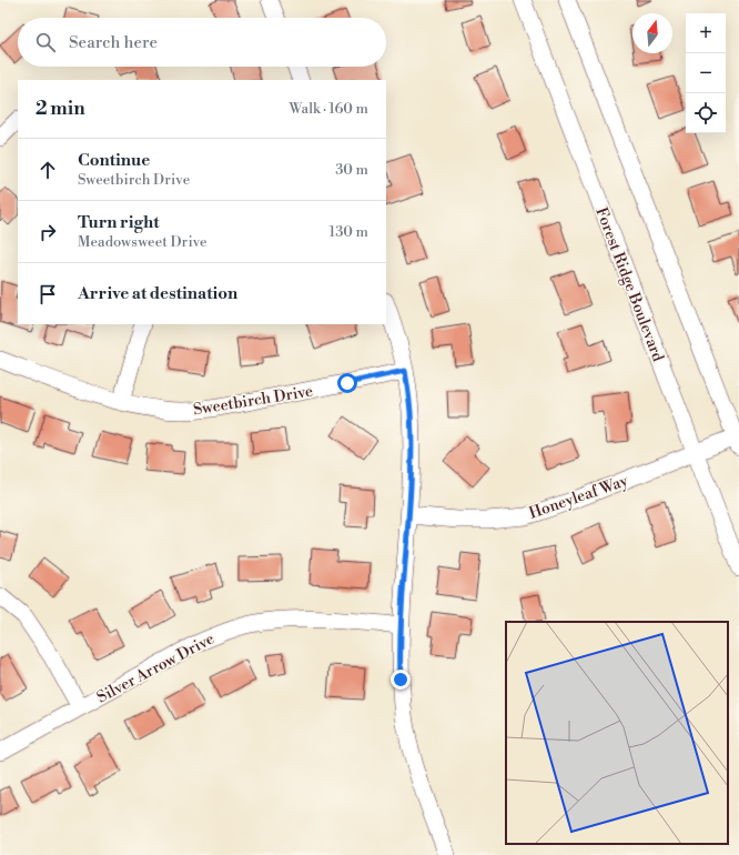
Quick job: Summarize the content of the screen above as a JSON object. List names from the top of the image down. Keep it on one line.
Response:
{"streets":{"street":["Forest Ridge Boulevard","Sweetbirch Drive","Honeyleaf Way","Silver Arrow Drive"]},"crossings":[["Forest Ridge Boulevard","Honeyleaf Way"]],"north":"top","page":{"map_buttons":["+","−"],"search":"Search here","heading":["2 min","Walk · 160 m"],"list":[["Continue","Sweetbirch Drive","30 m"],["Turn right","Meadowsweet Drive","130 m"],"Arrive at destination"]}}
